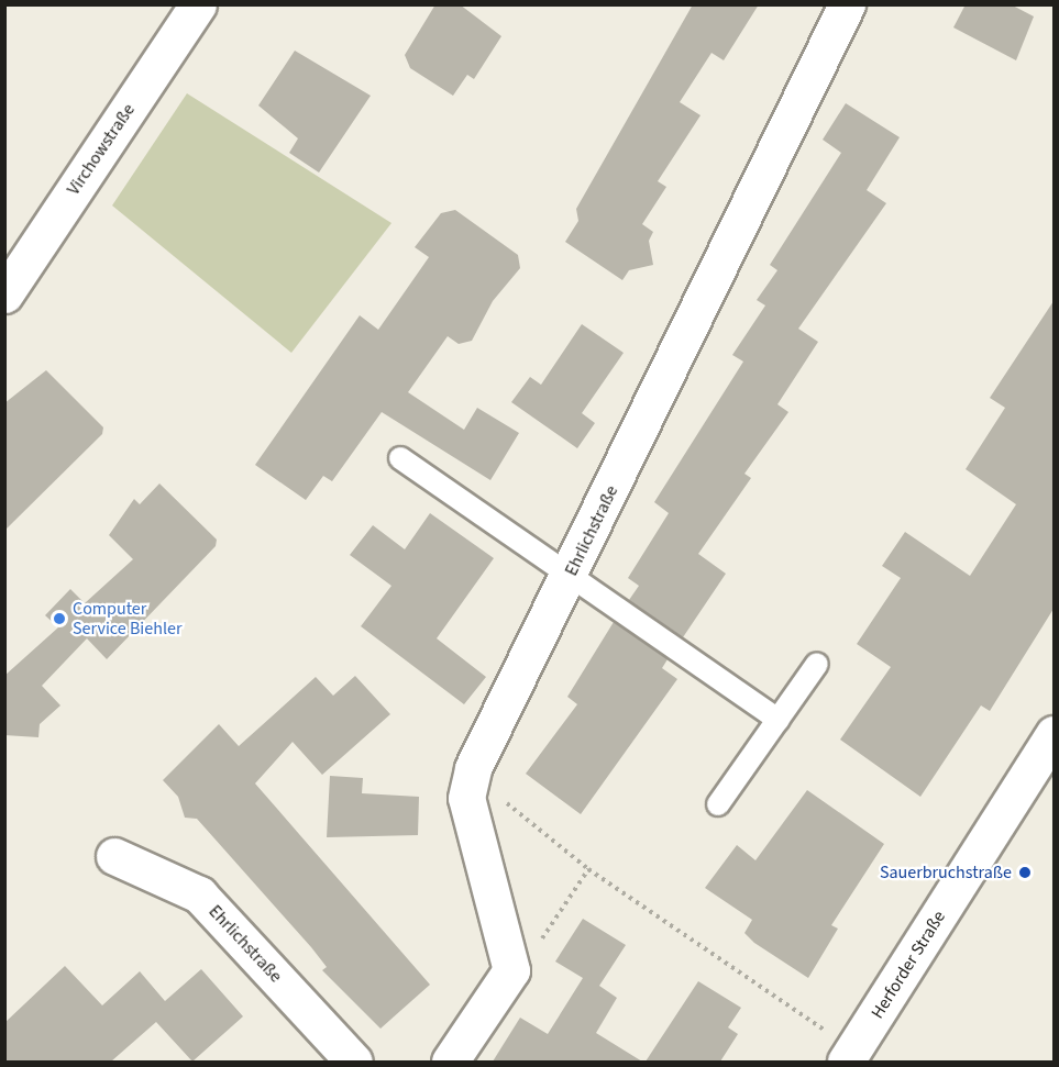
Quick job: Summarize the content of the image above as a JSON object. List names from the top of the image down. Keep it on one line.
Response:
{"streets":{"street":["Virchowstraße","Ehrlichstraße","Herforder Straße"]},"places":["Computer Service Biehler","Sauerbruchstraße"]}
